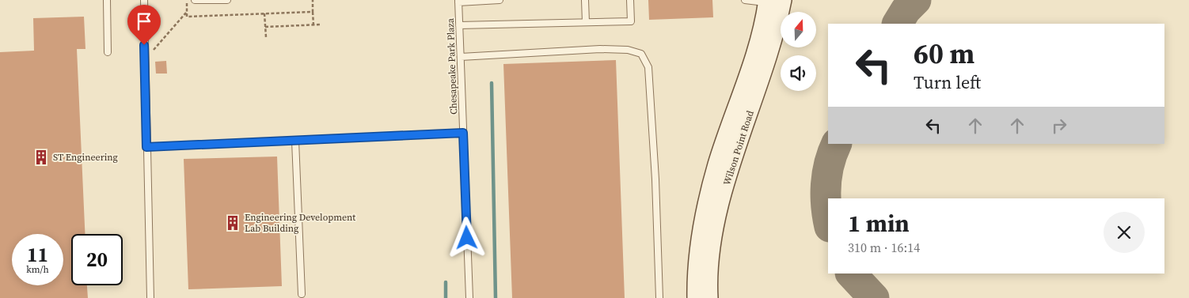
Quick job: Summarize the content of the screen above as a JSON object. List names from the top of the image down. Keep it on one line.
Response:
{"streets":{"street":["Wilson Point Road"],"lane":["Chesapeake Park Plaza"]},"places":{"building":["ST Engineering","Engineering Development Lab Building"]},"north":"top","page":{"turn":["60 m","Turn left"],"heading":["1 min","310 m · 16:14"],"speed":"11 km/h","limit":"20"}}
